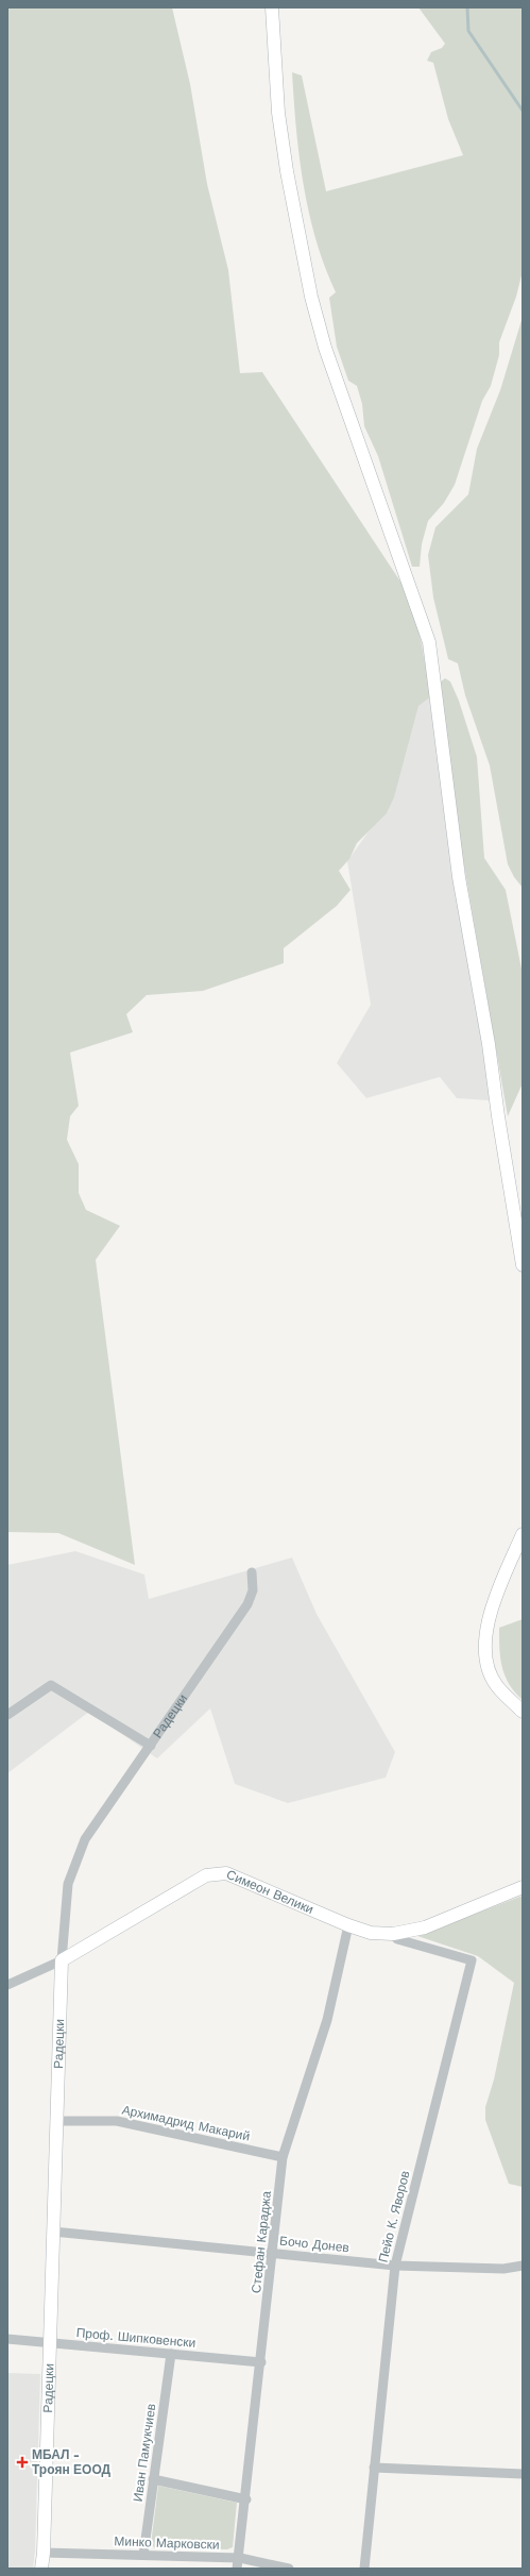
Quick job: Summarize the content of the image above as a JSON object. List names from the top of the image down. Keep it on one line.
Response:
{"streets":{"street":["Радецки","Симеон Велики","Архимадрид Макарий","Пейо К. Яворов","Стефан Караджа","Бочо Донев","Проф. Шипковенски","Иван Памукчиев","Минко Марковски"]},"crossings":[["Радецки","Симеон Велики"],["Радецки","Архимадрид Макарий"],["Радецки","Бочо Донев"],["Радецки","Проф. Шипковенски"],["Радецки","Минко Марковски"],["Симеон Велики","Пейо К. Яворов"],["Симеон Велики","Стефан Караджа"],["Архимадрид Макарий","Стефан Караджа"],["Пейо К. Яворов","Бочо Донев"],["Стефан Караджа","Бочо Донев"],["Стефан Караджа","Проф. Шипковенски"],["Стефан Караджа","Минко Марковски"],["Проф. Шипковенски","Иван Памукчиев"],["Иван Памукчиев","Минко Марковски"]],"places":{"health":["МБАЛ - Троян ЕООД"]}}
